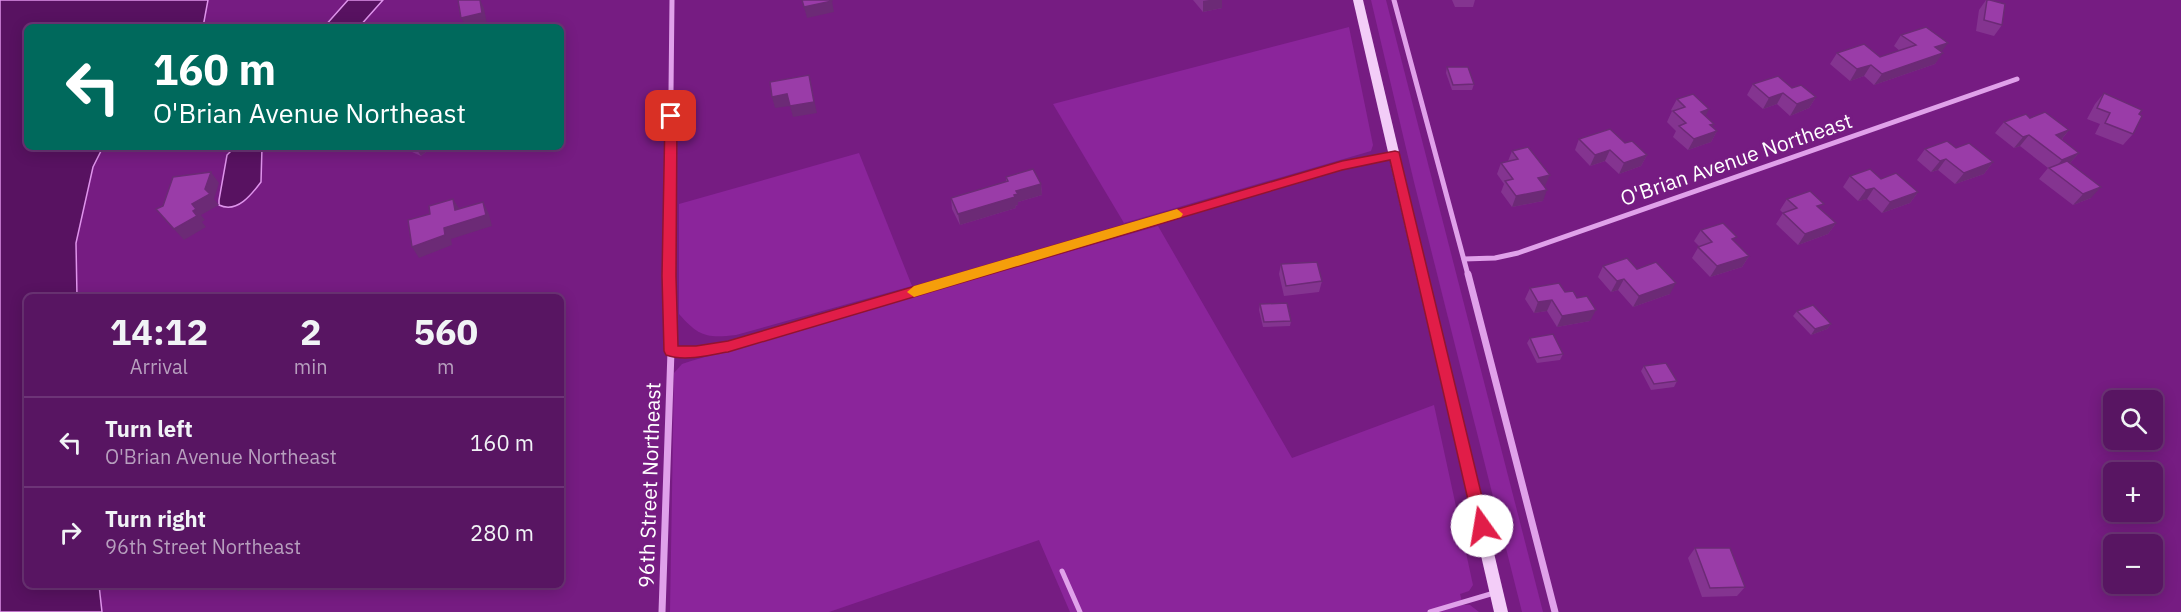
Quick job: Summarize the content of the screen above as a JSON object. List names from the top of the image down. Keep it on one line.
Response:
{"streets":{"street":["O'Brian Avenue Northeast","96th Street Northeast"]},"page":{"turn":["160 m","O'Brian Avenue Northeast"],"eta":["14:12","Arrival","2","min","560","m"],"map_buttons":["+","−"],"list":[{"name":"Turn left","note":"O'Brian Avenue Northeast","value":"160 m"},{"name":"Turn right","note":"96th Street Northeast","value":"280 m"}]}}
